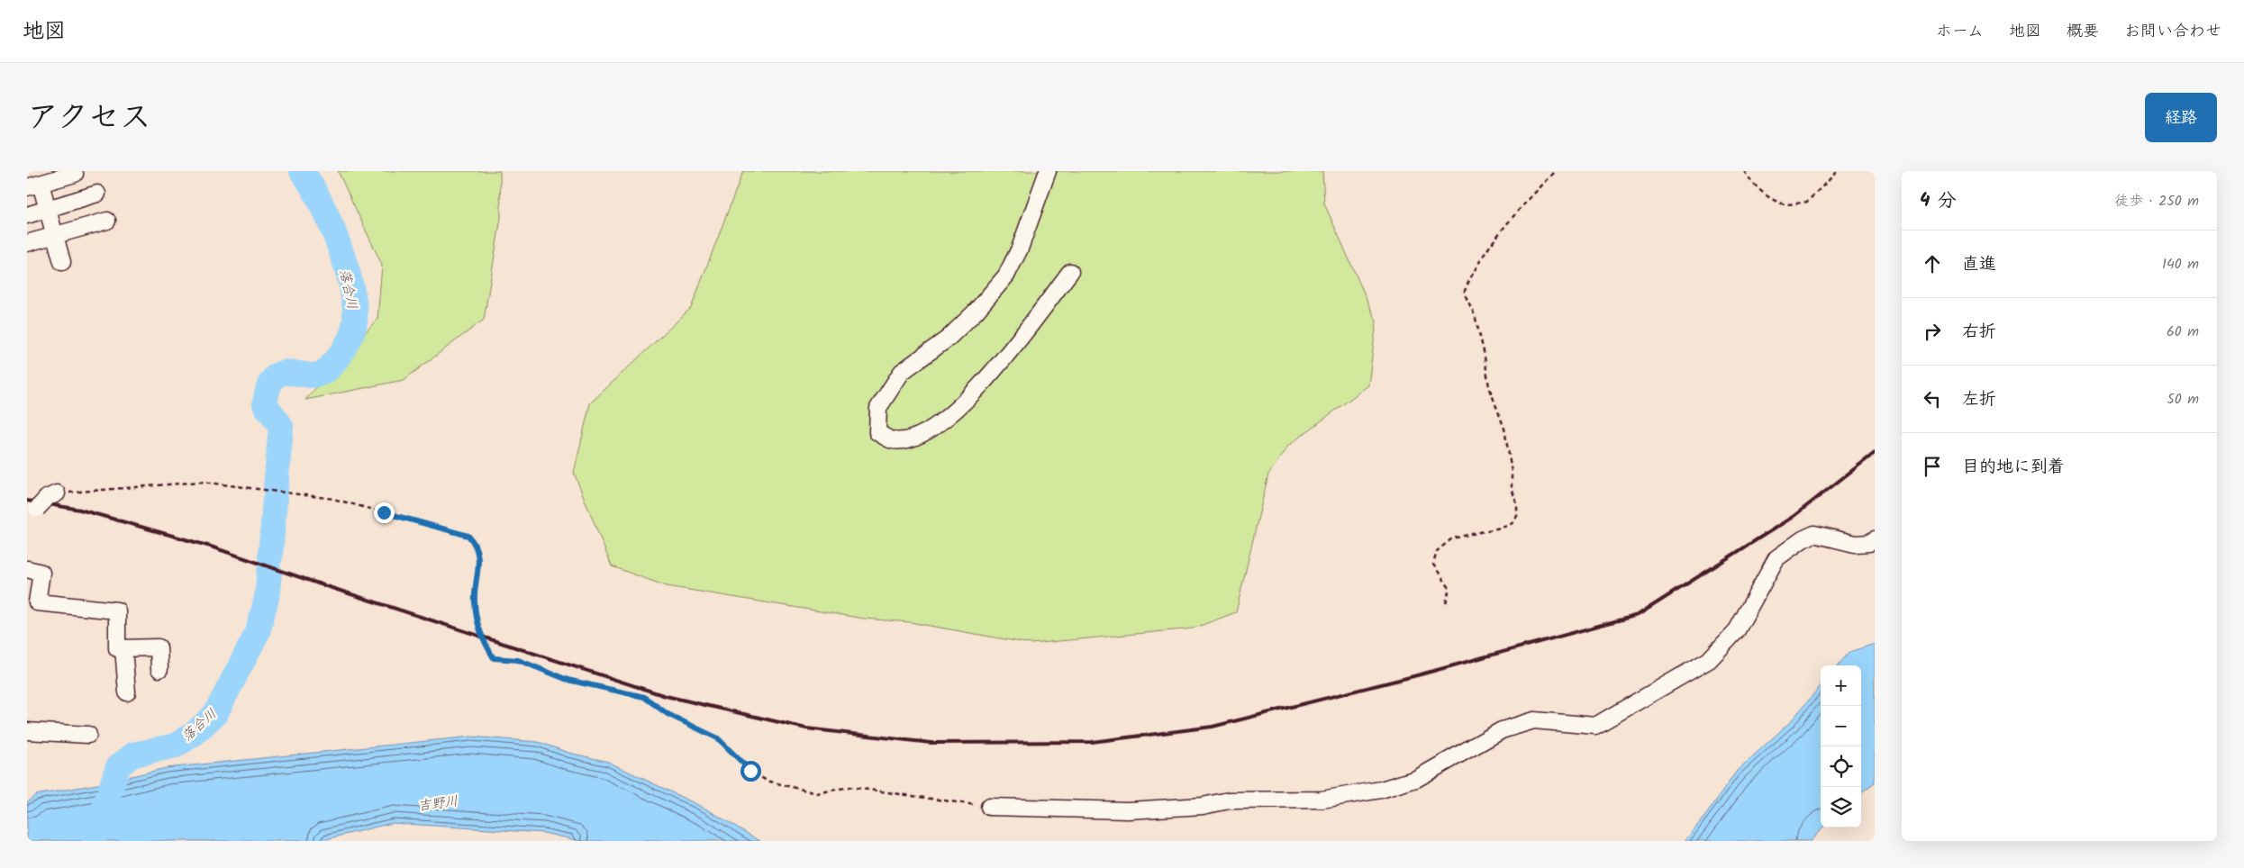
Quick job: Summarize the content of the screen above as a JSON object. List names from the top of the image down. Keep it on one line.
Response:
{"water":["落合川","吉野川"],"page":{"header":"地図","nav":["ホーム","地図","概要","お問い合わせ"],"title":"アクセス","buttons":"経路","heading":["4 分","徒歩 · 250 m"],"list":[["直進","140 m"],["右折","60 m"],["左折","50 m"],"目的地に到着"],"map_buttons":["+","−"]}}
